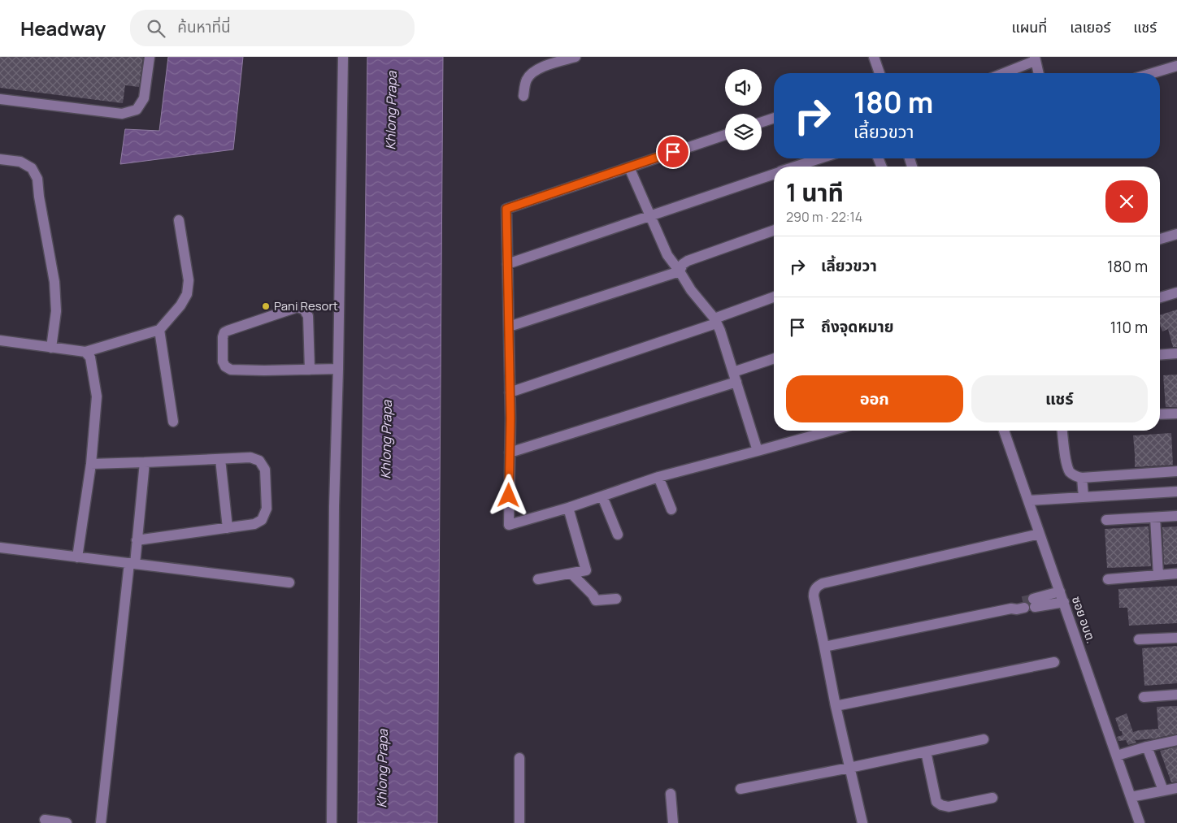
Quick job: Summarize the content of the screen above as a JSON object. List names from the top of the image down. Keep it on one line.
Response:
{"streets":{"street":["ซอย อบต."]},"water":["Khlong Prapa"],"places":["Pani Resort"],"page":{"header":"Headway","search":"ค้นหาที่นี่","nav":["แผนที่","เลเยอร์","แชร์"],"turn":["180 m","เลี้ยวขวา"],"heading":["1 นาที","290 m · 22:14"],"list":[{"name":"เลี้ยวขวา","value":"180 m"},{"name":"ถึงจุดหมาย","value":"110 m"}],"buttons":["ออก","แชร์"]}}
